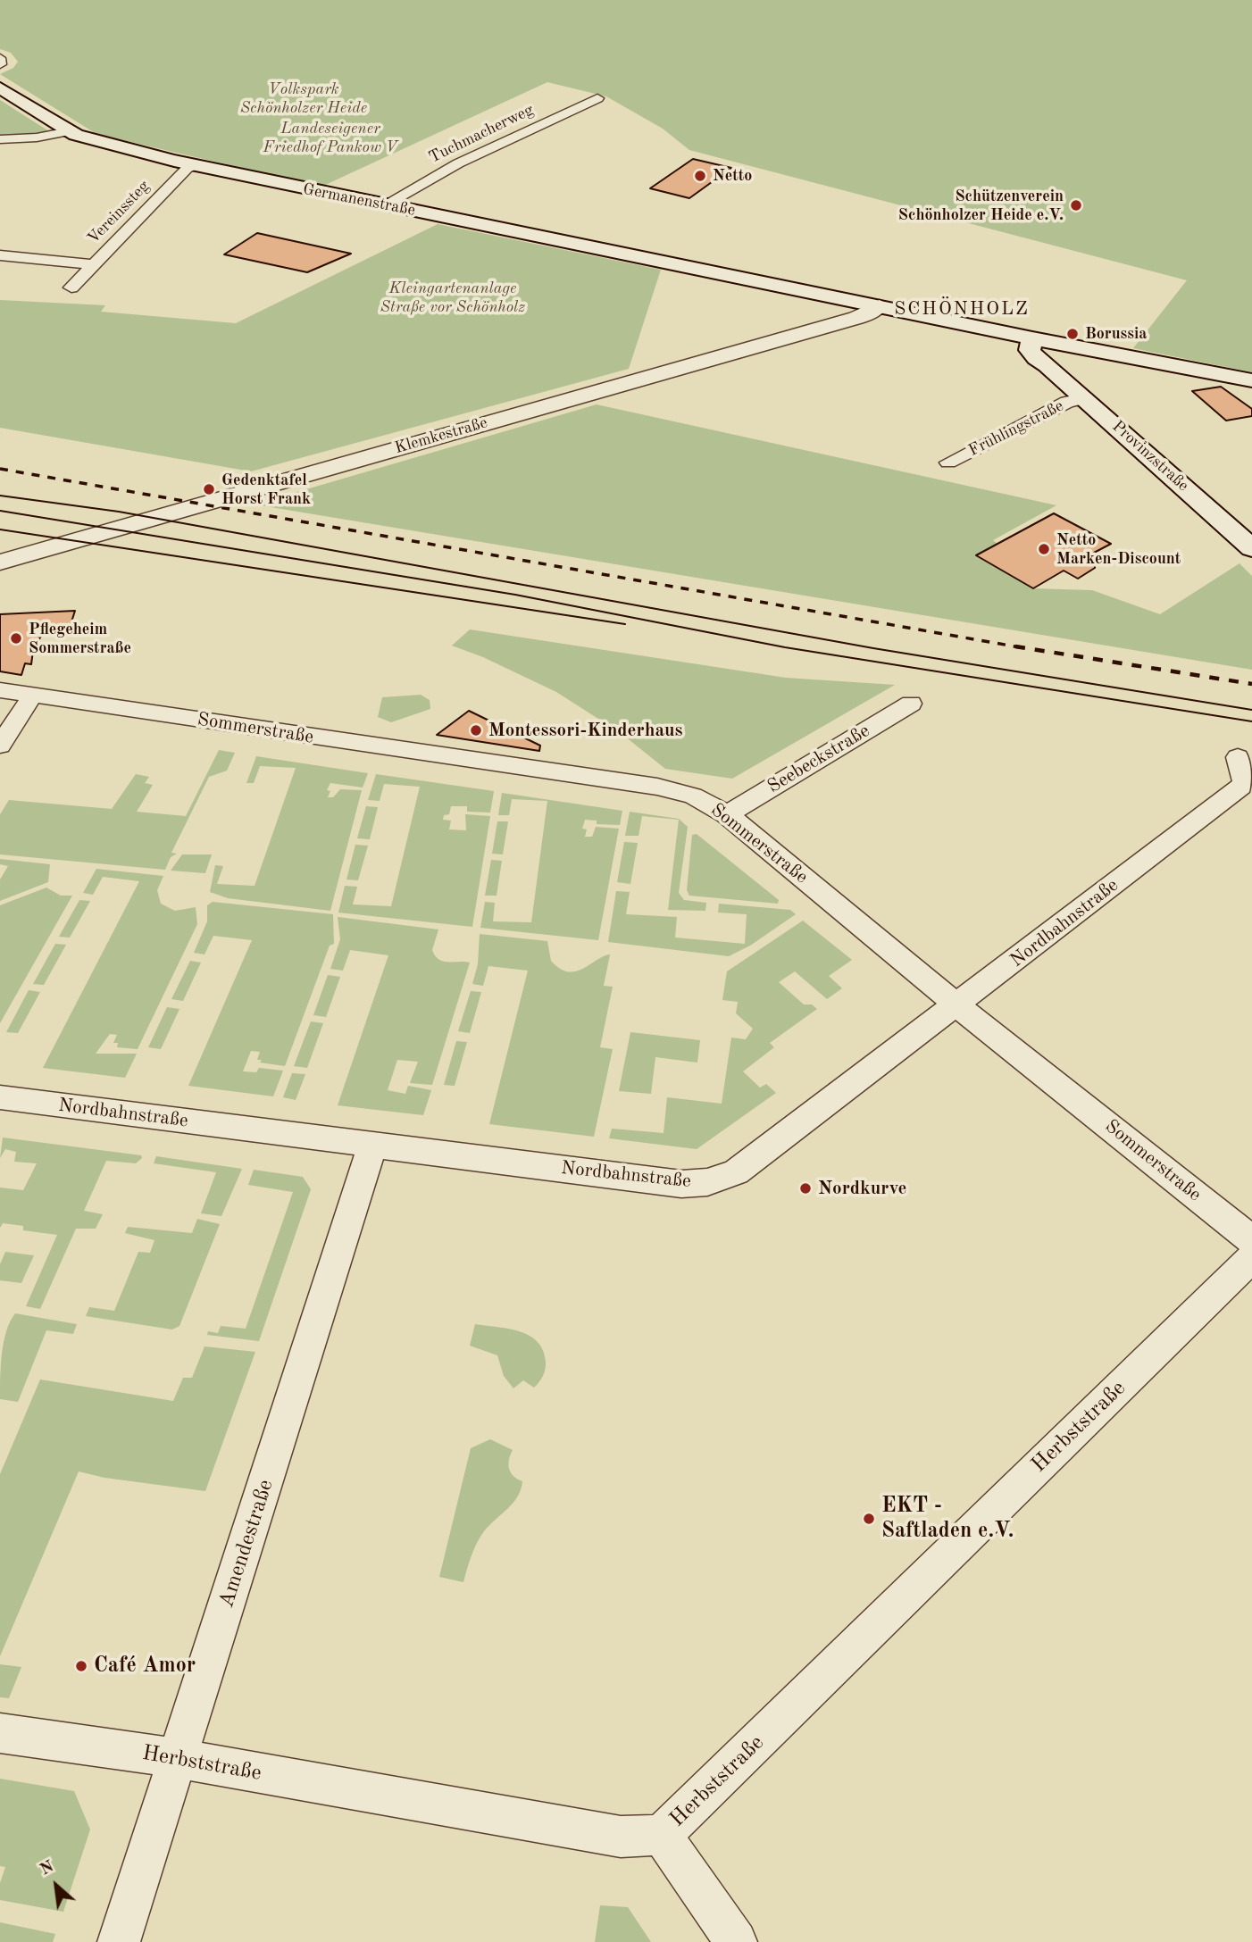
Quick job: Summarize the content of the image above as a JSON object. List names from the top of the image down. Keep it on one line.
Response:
{"streets":{"main road":["Germanenstraße","Provinzstraße"],"street":["Tuchmacherweg","Vereinssteg","Frühlingstraße","Klemkestraße","Sommerstraße","Seebeckstraße","Nordbahnstraße","Herbststraße","Amendestraße"]},"crossings":[["Tuchmacherweg","Germanenstraße"],["Germanenstraße","Vereinssteg"],["Germanenstraße","Klemkestraße"],["Germanenstraße","Provinzstraße"],["Frühlingstraße","Provinzstraße"],["Sommerstraße","Seebeckstraße"],["Sommerstraße","Nordbahnstraße"],["Nordbahnstraße","Amendestraße"],["Herbststraße","Amendestraße"]],"districts":["SCHÖNHOLZ"],"parks":["Volkspark Schönholzer Heide","Landeseigener Friedhof Pankow V","Kleingartenanlage Straße vor Schönholz"],"places":["Netto","Schützenverein Schönholzer Heide e.V.","Borussia","Gedenktafel Horst Frank","Netto Marken-Discount","Pflegeheim Sommerstraße","Montessori-Kinderhaus","Nordkurve","EKT - Saftladen e.V.","Café Amor"],"north":"top left"}
